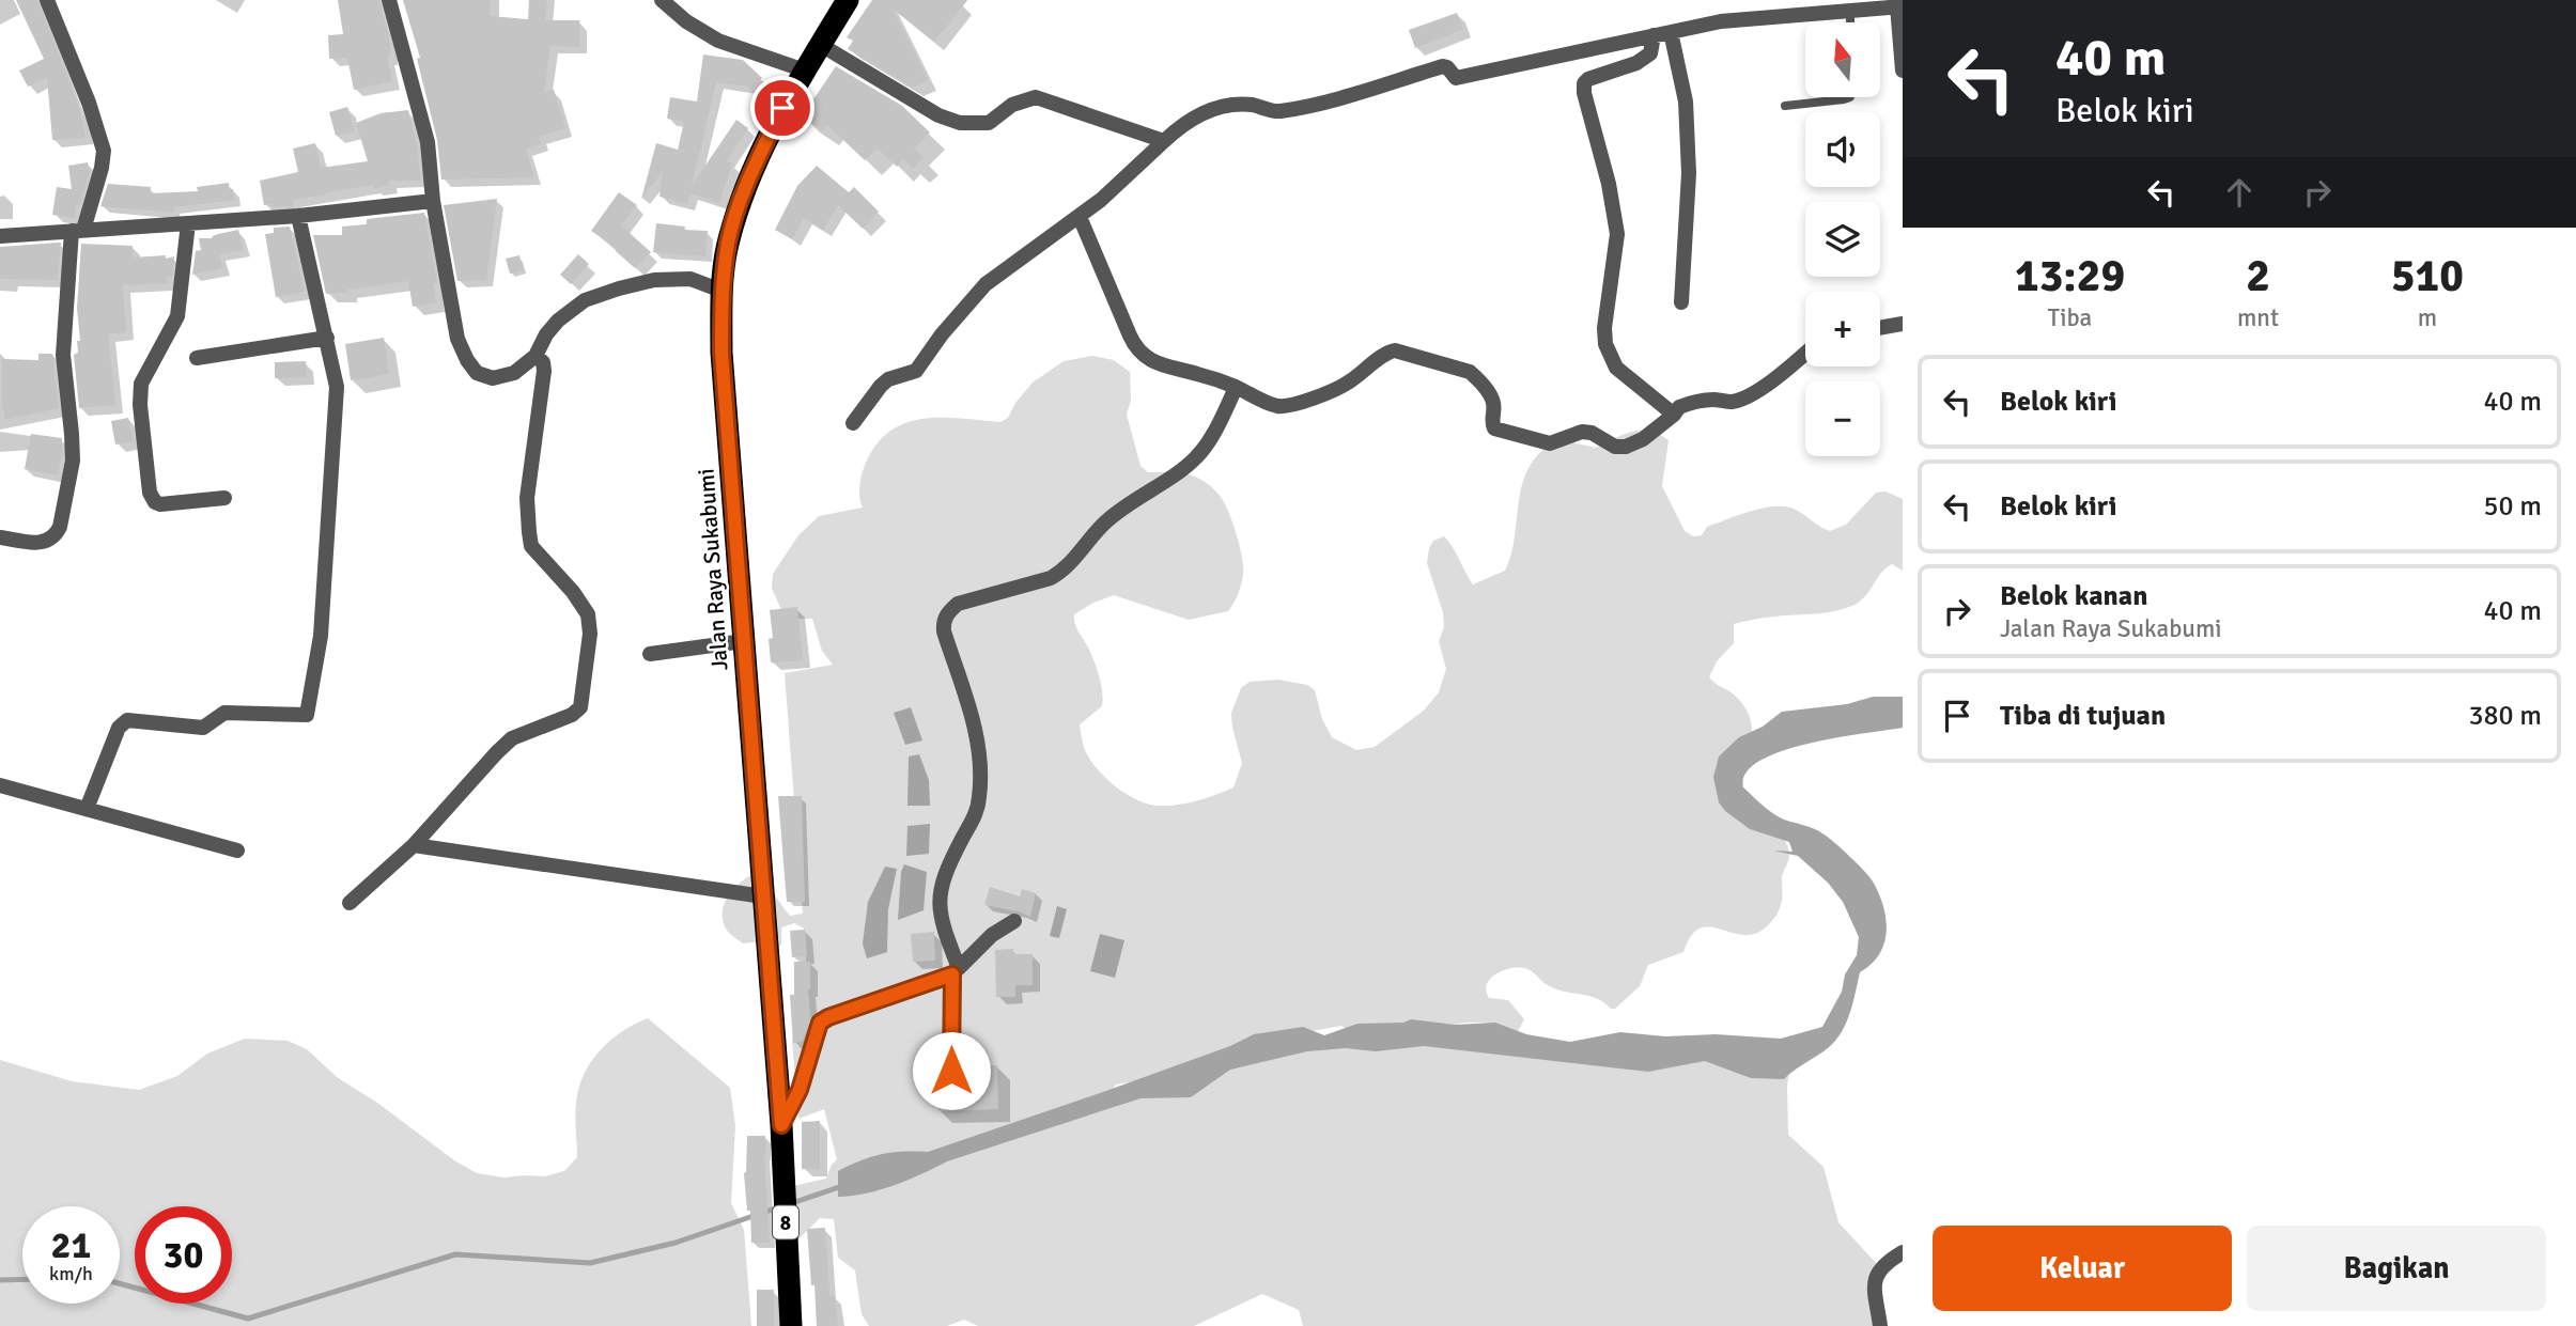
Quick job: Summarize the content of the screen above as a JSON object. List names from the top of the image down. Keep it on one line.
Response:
{"streets":{"highway":["Jalan Raya Sukabumi","8"]},"north":"top","page":{"turn":["40 m","Belok kiri"],"map_buttons":["+","−"],"eta":["13:29","Tiba","2","mnt","510","m"],"list":[{"name":"Belok kiri","value":"40 m"},{"name":"Belok kiri","value":"50 m"},{"name":"Belok kanan","note":"Jalan Raya Sukabumi","value":"40 m"},{"name":"Tiba di tujuan","value":"380 m"}],"speed":"21 km/h","limit":"30","buttons":["Keluar","Bagikan"]}}
